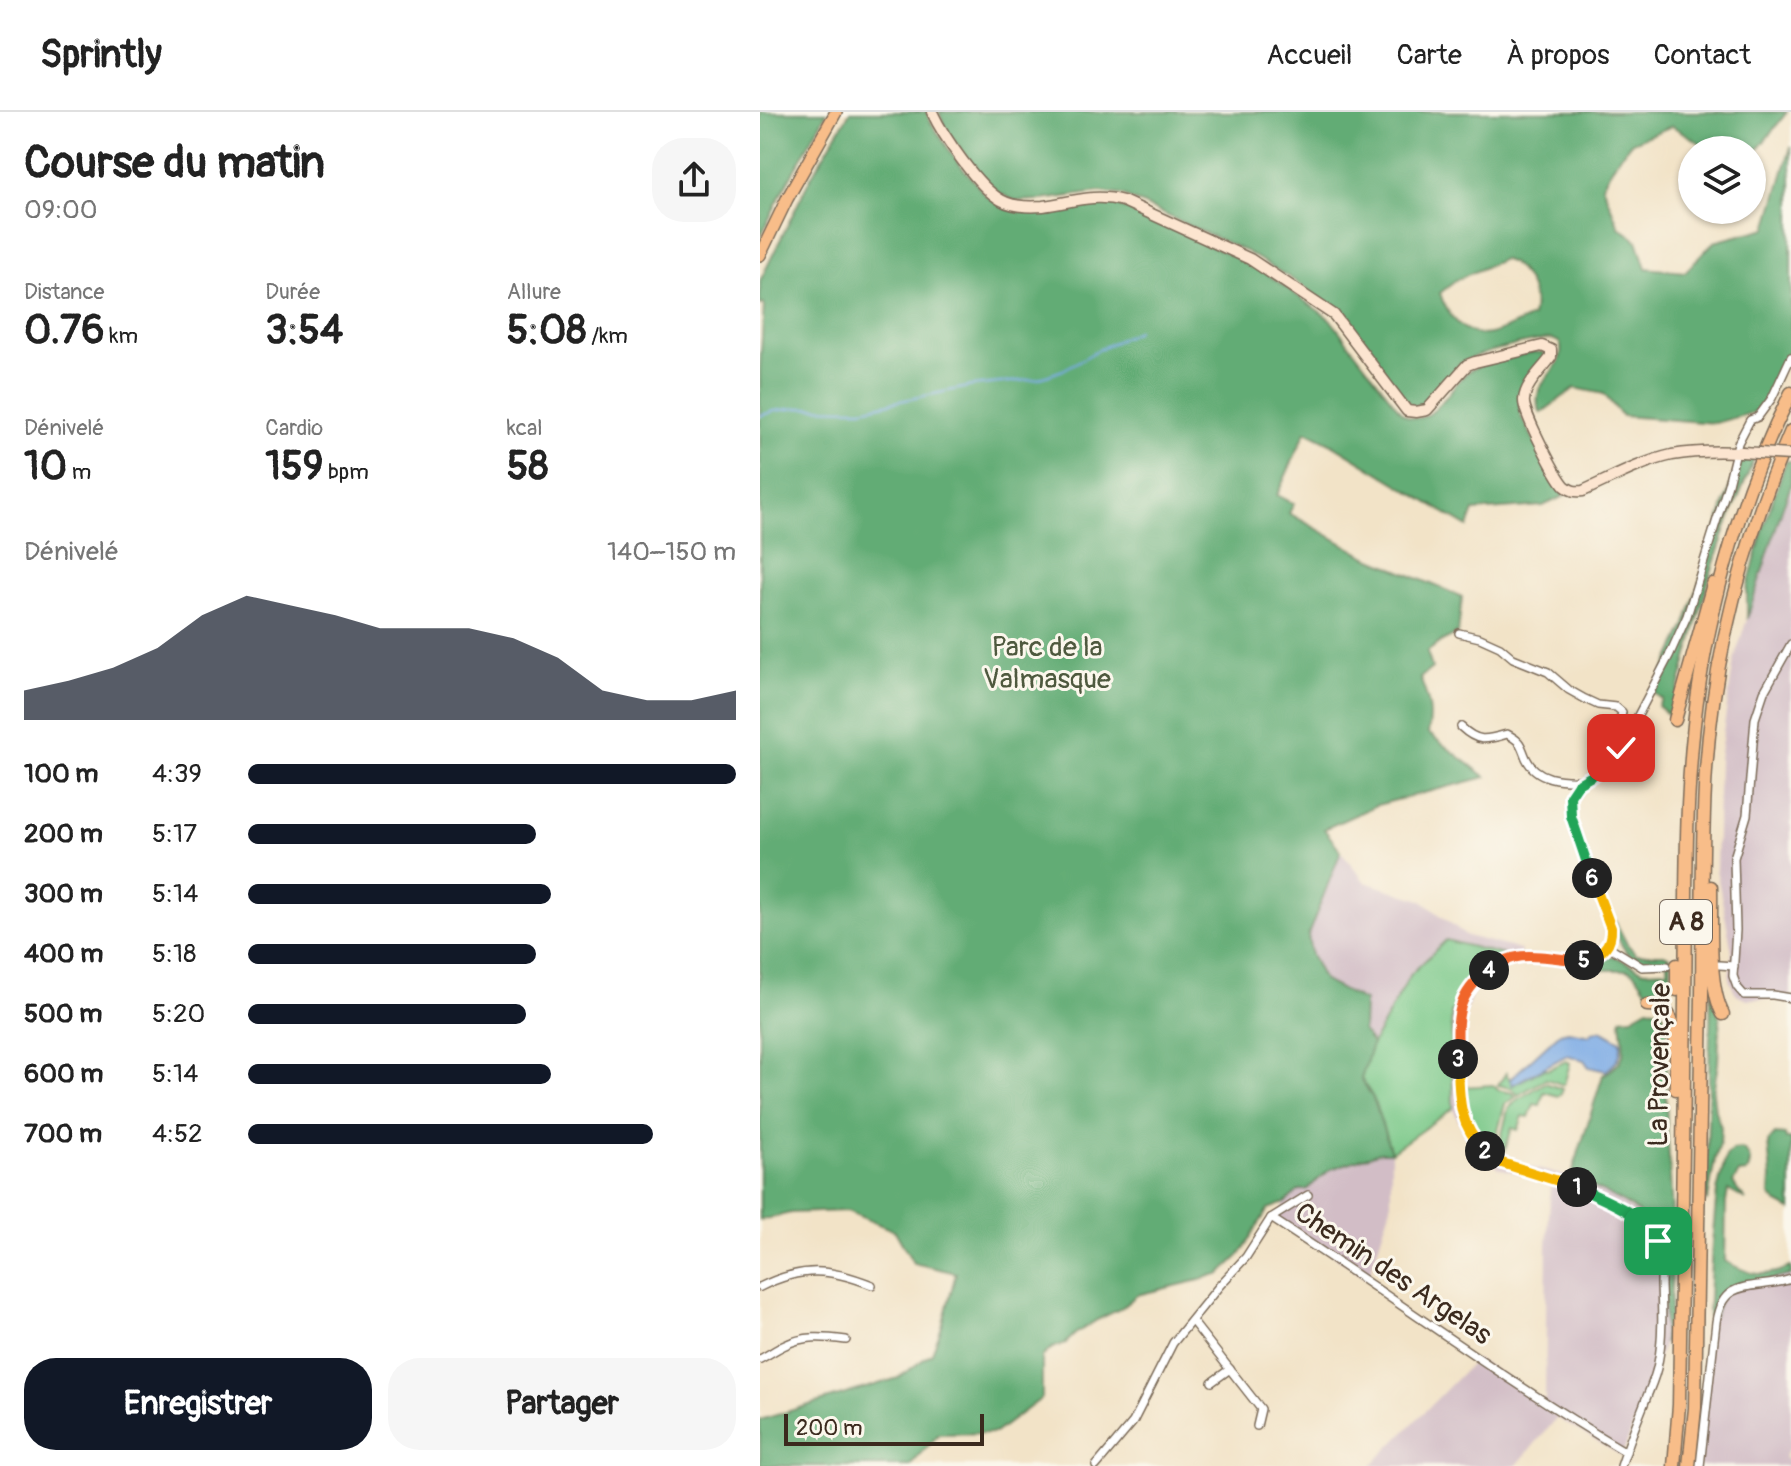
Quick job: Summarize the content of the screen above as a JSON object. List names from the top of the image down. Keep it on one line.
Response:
{"streets":{"highway":["A 8","La Provençale"],"street":["Chemin des Argelas"]},"parks":["Parc de la Valmasque"],"scale_bar":"200 m","page":{"header":"Sprintly","nav":["Accueil","Carte","À propos","Contact"],"heading":["Course du matin","09:00"],"stats":[["Distance","0.76 km"],["Durée","3:54"],["Allure","5:08 /km"],["Dénivelé","10 m"],["Cardio","159 bpm"],["kcal","58"]],"chart":["Dénivelé","140–150 m"],"list":[{"name":"100 m","note":"4:39"},{"name":"200 m","note":"5:17"},{"name":"300 m","note":"5:14"},{"name":"400 m","note":"5:18"},{"name":"500 m","note":"5:20"},{"name":"600 m","note":"5:14"},{"name":"700 m","note":"4:52"}],"pins":["6","5","4","3","2","1"],"buttons":["Enregistrer","Partager"],"scale":"200 m"}}
